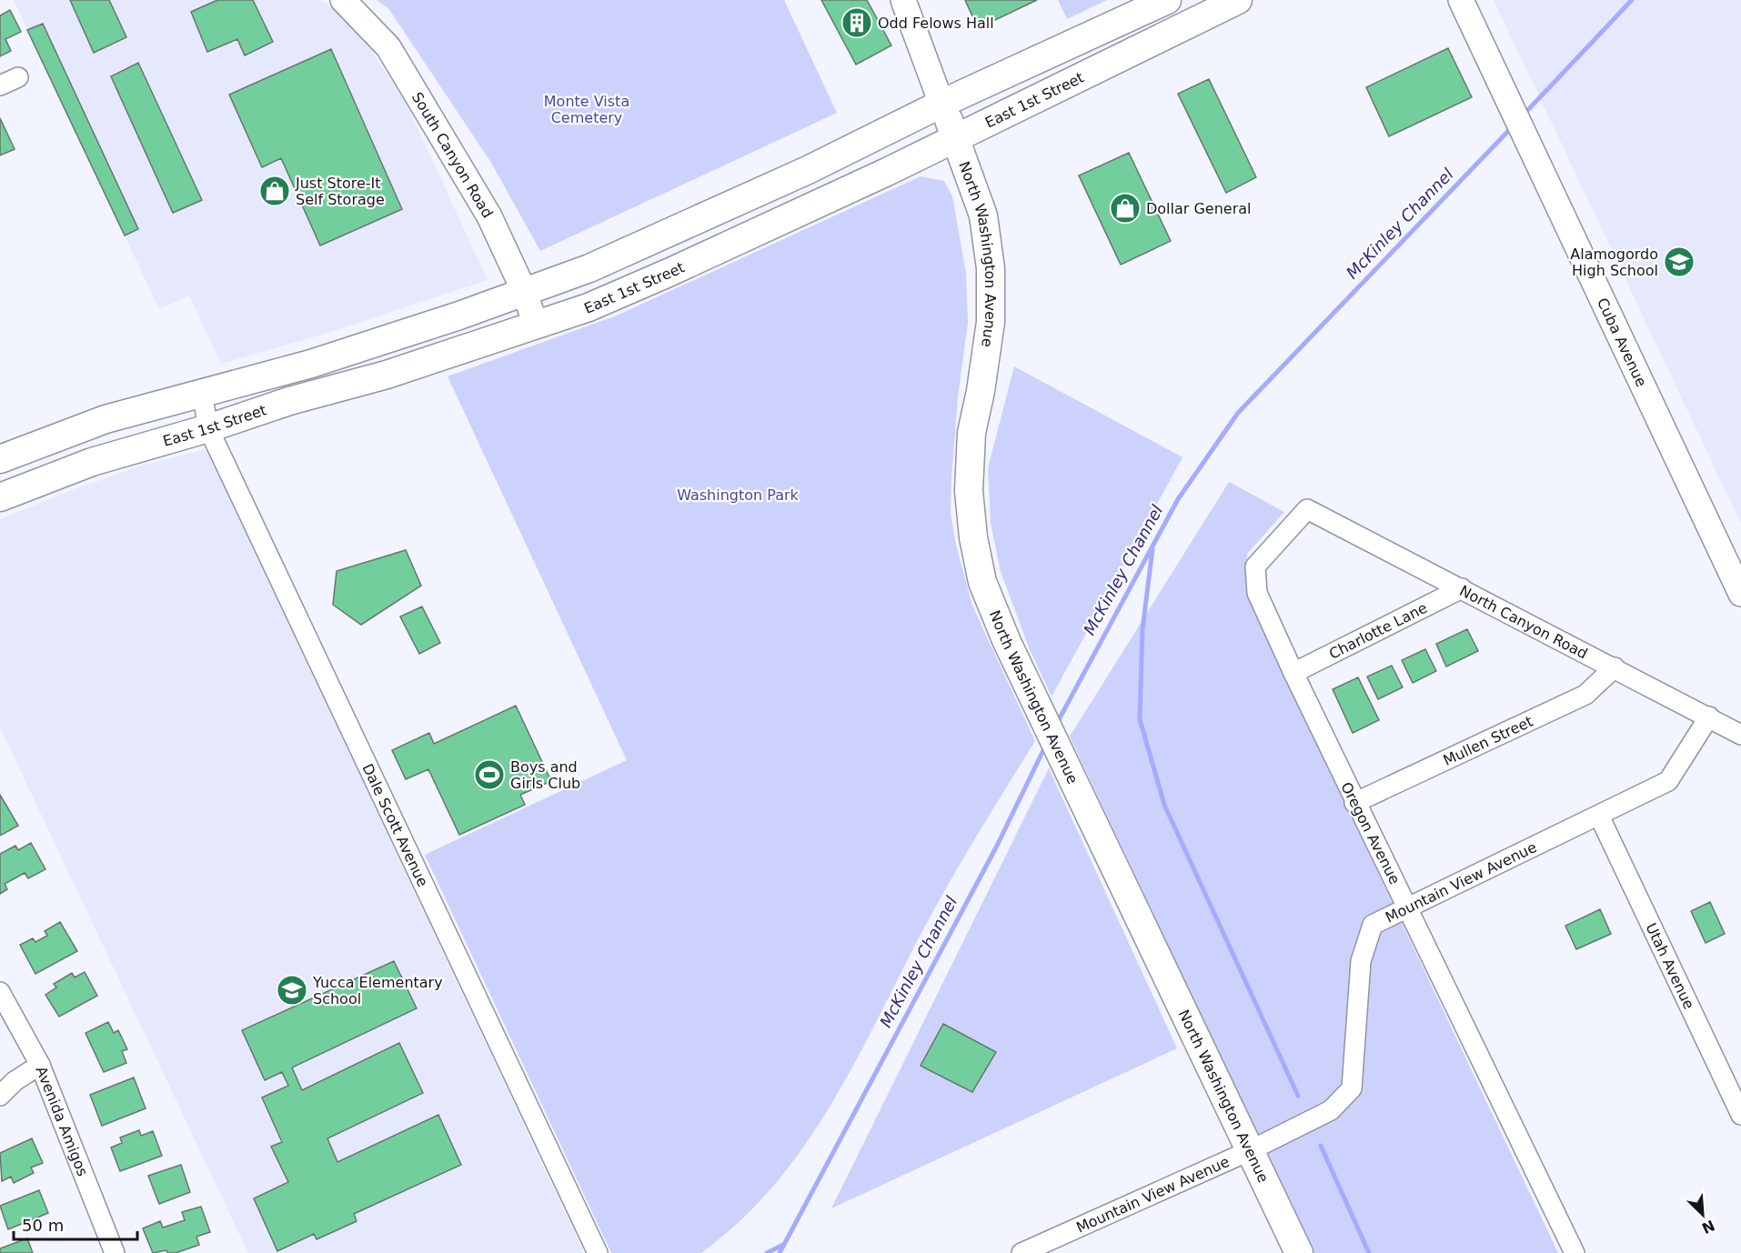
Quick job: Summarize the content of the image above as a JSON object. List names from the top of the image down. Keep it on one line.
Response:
{"streets":{"main road":["East 1st Street","North Washington Avenue"],"street":["South Canyon Road","Cuba Avenue","North Canyon Road","Charlotte Lane","Mullen Street","Dale Scott Avenue","Oregon Avenue","Mountain View Avenue","Utah Avenue","Avenida Amigos"]},"crossings":[["East 1st Street","South Canyon Road"],["East 1st Street","North Washington Avenue"],["East 1st Street","Dale Scott Avenue"],["North Washington Avenue","Mountain View Avenue"],["North Canyon Road","Charlotte Lane"],["North Canyon Road","Mullen Street"],["North Canyon Road","Oregon Avenue"],["North Canyon Road","Mountain View Avenue"],["Charlotte Lane","Oregon Avenue"],["Mullen Street","Oregon Avenue"],["Oregon Avenue","Mountain View Avenue"],["Mountain View Avenue","Utah Avenue"]],"water":["McKinley Channel"],"parks":["Monte Vista Cemetery","Washington Park"],"places":{"building":["Odd Felows Hall"],"shop":["Just Store-It Self Storage","Dollar General"],"school or university":["Alamogordo High School","Yucca Elementary School"],"sports":["Boys and Girls Club"]},"scale_bar":"50 m","north":"bottom right"}
